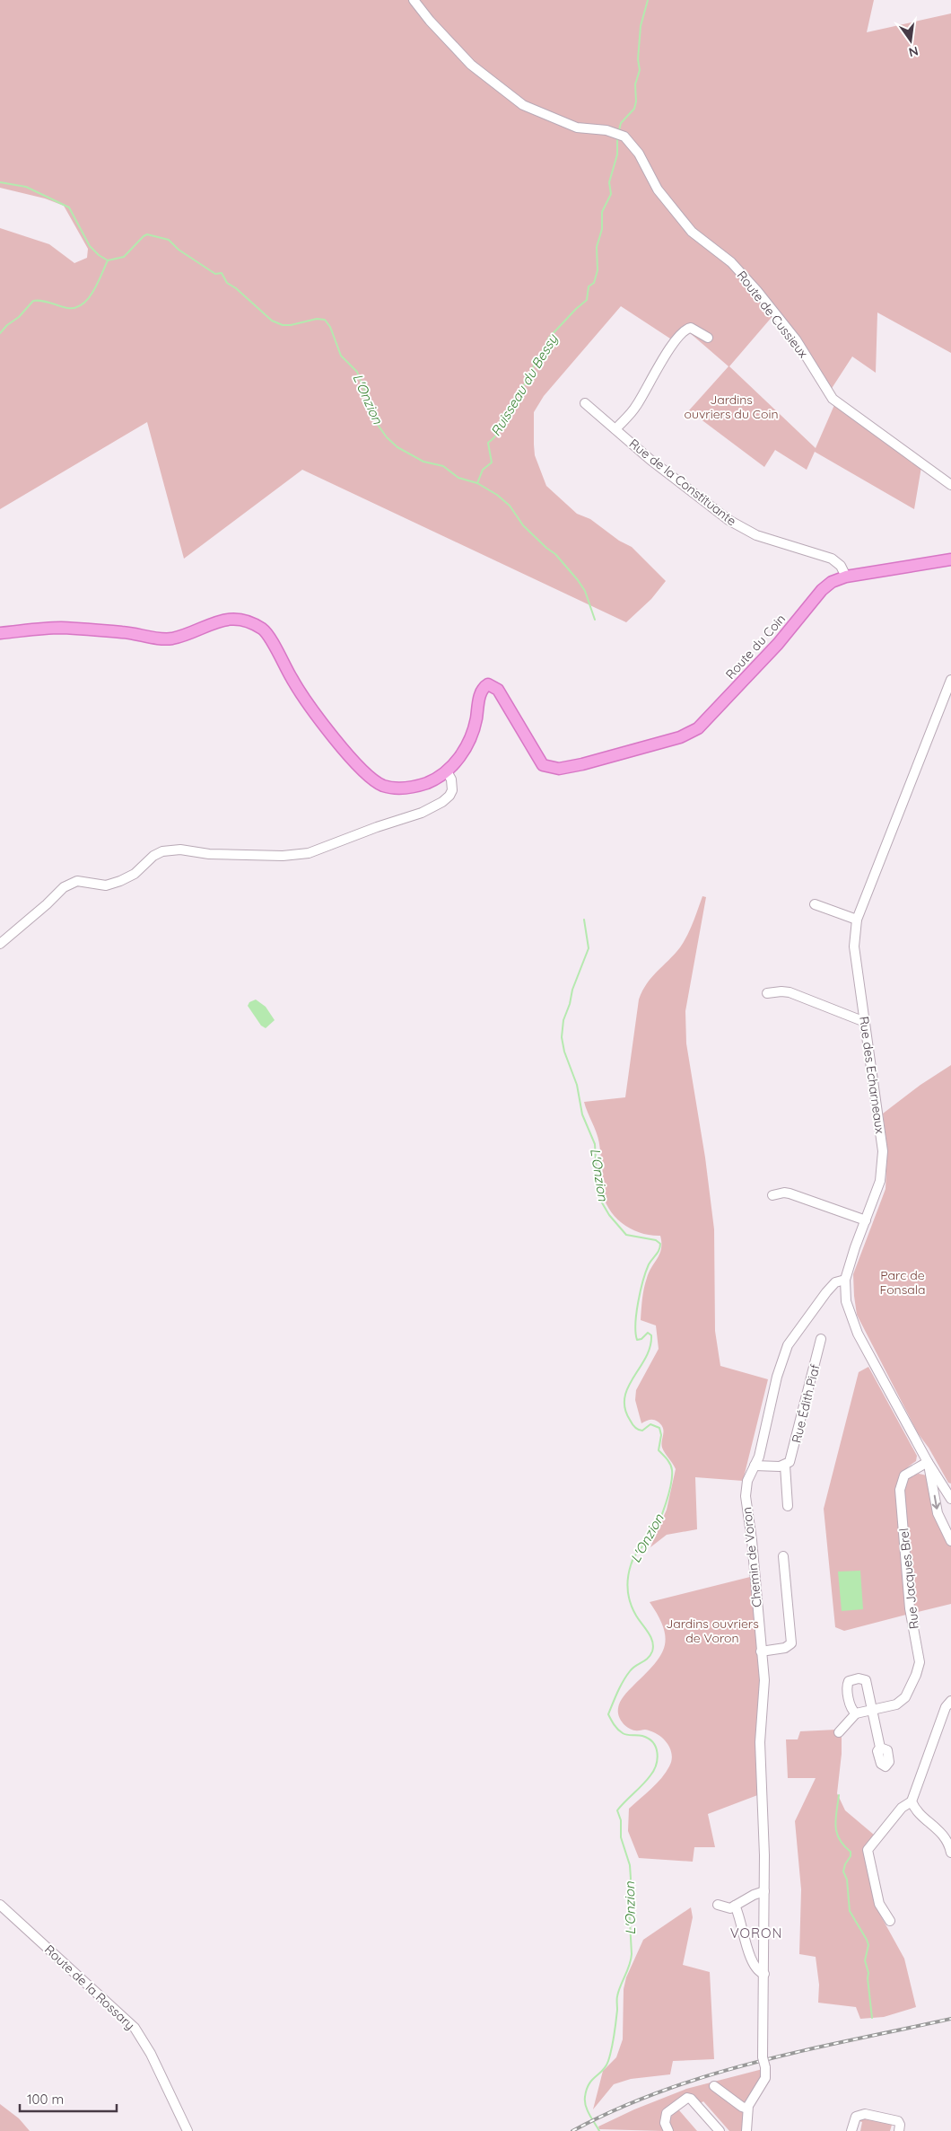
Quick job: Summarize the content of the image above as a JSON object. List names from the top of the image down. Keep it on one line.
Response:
{"streets":{"main road":["Route du Coin"],"street":["Route de Cussieux","Rue de la Constituante","Rue des Echarneaux","Rue Édith Piaf","Chemin de Voron","Rue Jacques Brel","Route de la Rossary"]},"crossings":[["Rue de la Constituante","Route du Coin"],["Rue des Echarneaux","Chemin de Voron"],["Rue des Echarneaux","Rue Jacques Brel"]],"districts":["VORON"],"water":["Ruisseau du Bessy","L'Onzion"],"parks":["Jardins ouvriers du Coin","Parc de Fonsala","Jardins ouvriers de Voron"],"scale_bar":"100 m","north":"bottom"}
